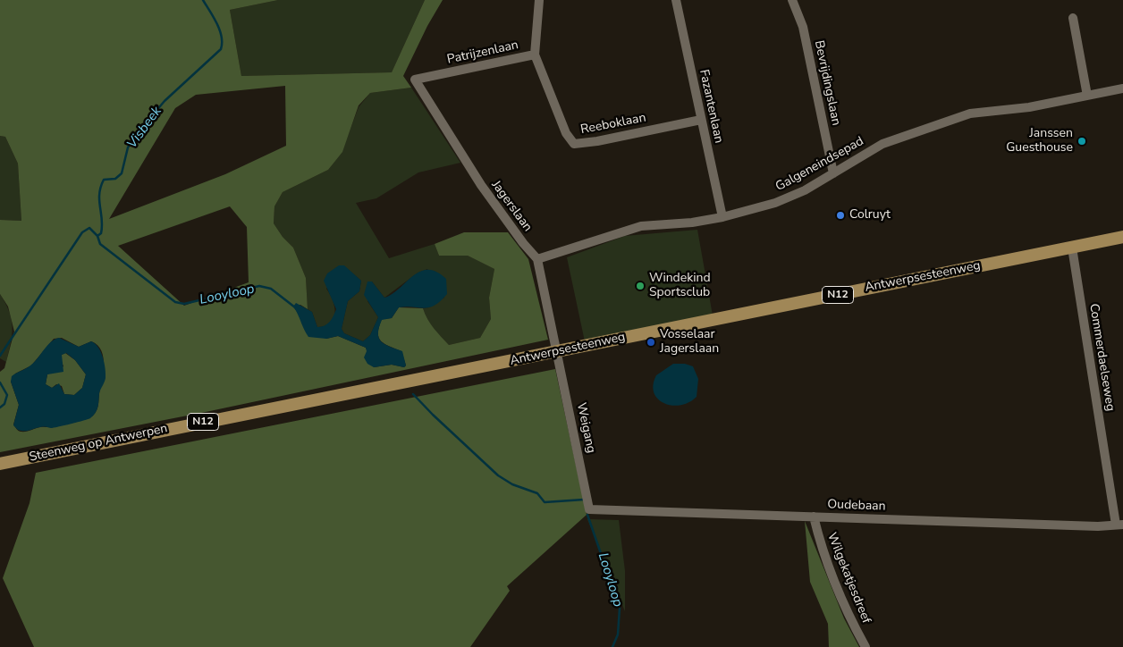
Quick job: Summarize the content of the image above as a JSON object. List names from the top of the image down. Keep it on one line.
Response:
{"streets":{"main road":["Antwerpsesteenweg","N12","Steenweg op Antwerpen"],"street":["Patrijzenlaan","Bevrijdingslaan","Fazantenlaan","Reeboklaan","Galgeneindsepad","Jagerslaan","Commerdaelseweg","Weigang","Oudebaan","Wilgekatjesdreef"]},"crossings":[["Patrijzenlaan","Reeboklaan"],["Patrijzenlaan","Jagerslaan"],["Bevrijdingslaan","Galgeneindsepad"],["Fazantenlaan","Reeboklaan"],["Fazantenlaan","Galgeneindsepad"],["Galgeneindsepad","Jagerslaan"],["Jagerslaan","Antwerpsesteenweg"],["Jagerslaan","Weigang"],["Antwerpsesteenweg","Commerdaelseweg"],["Antwerpsesteenweg","Weigang"],["Antwerpsesteenweg","Steenweg op Antwerpen"],["Commerdaelseweg","Oudebaan"],["Weigang","Oudebaan"],["Oudebaan","Wilgekatjesdreef"]],"water":["Visbeek","Looyloop"],"places":["Janssen Guesthouse","Colruyt","Windekind Sportsclub","Vosselaar Jagerslaan"]}
